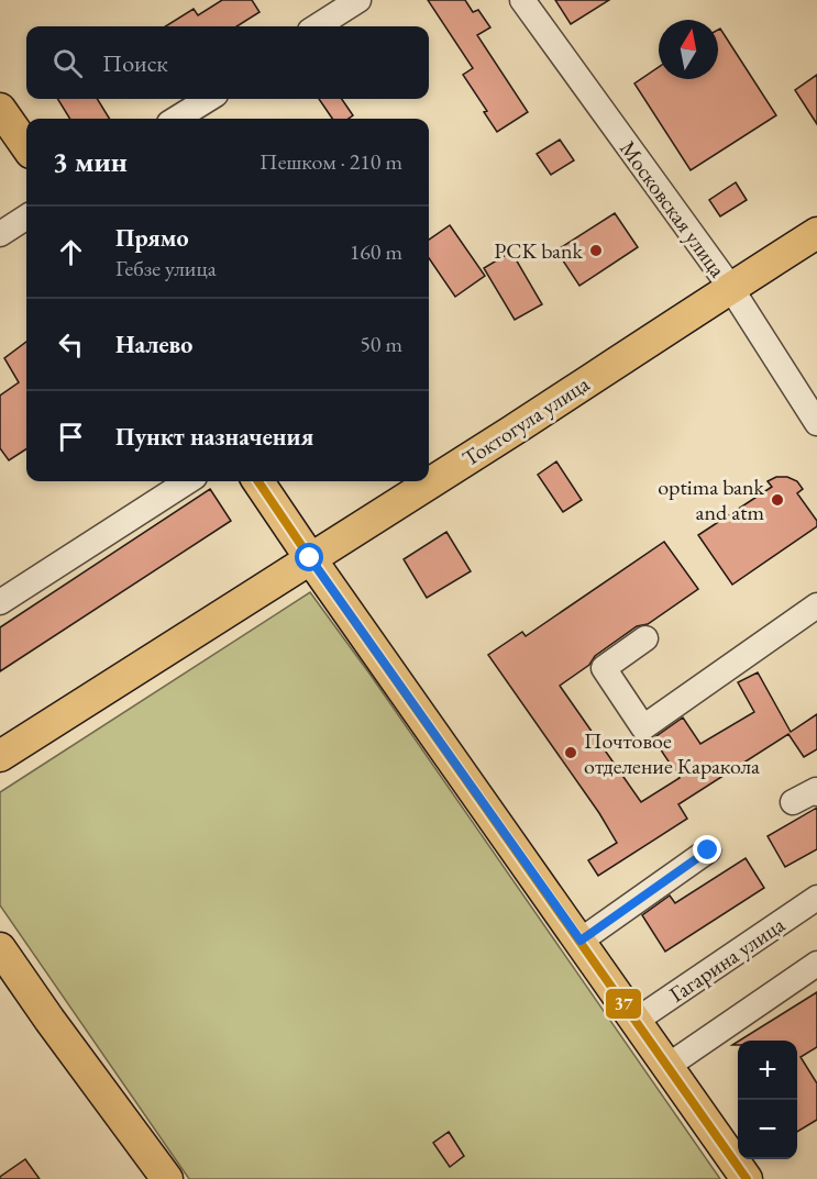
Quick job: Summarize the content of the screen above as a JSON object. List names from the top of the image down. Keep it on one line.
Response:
{"streets":{"main road":["Токтогула улица"],"street":["Московская улица","Гагарина улица"]},"crossings":[["Московская улица","Токтогула улица"]],"places":["PCK bank","optima bank and atm","Почтовое отделение Каракола"],"lines":["transit line 37"],"north":"top","page":{"search":"Поиск","heading":["3 мин","Пешком · 210 m"],"list":[["Прямо","Гебзе улица","160 m"],["Налево","50 m"],"Пункт назначения"],"map_buttons":["+","−"]}}
